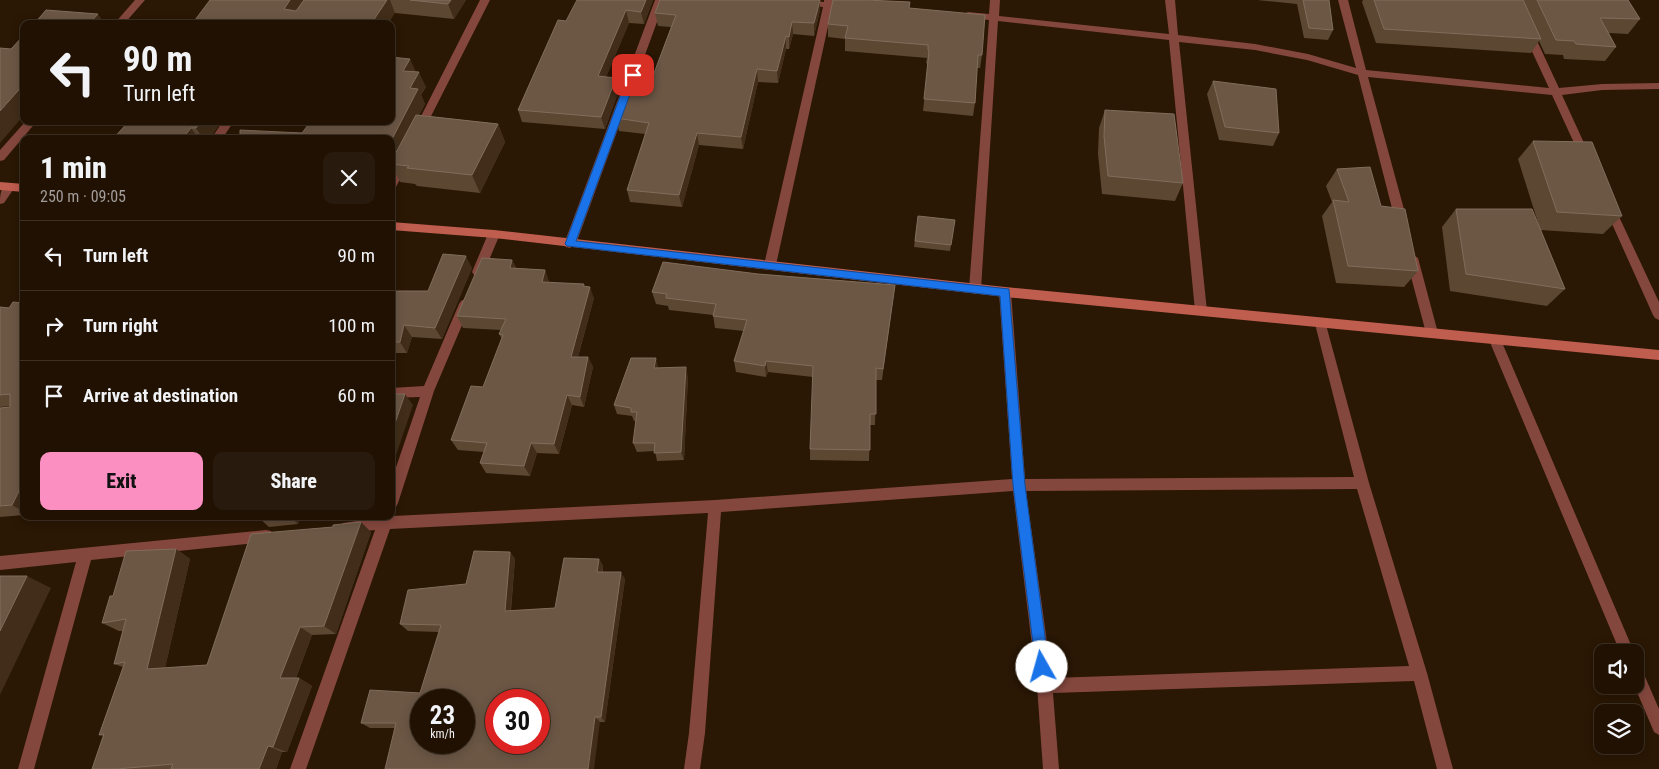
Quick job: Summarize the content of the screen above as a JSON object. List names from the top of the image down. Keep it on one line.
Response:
{"page":{"turn":["90 m","Turn left"],"heading":["1 min","250 m · 09:05"],"list":[{"name":"Turn left","value":"90 m"},{"name":"Turn right","value":"100 m"},{"name":"Arrive at destination","value":"60 m"}],"buttons":["Exit","Share"],"speed":"23 km/h","limit":"30"}}
